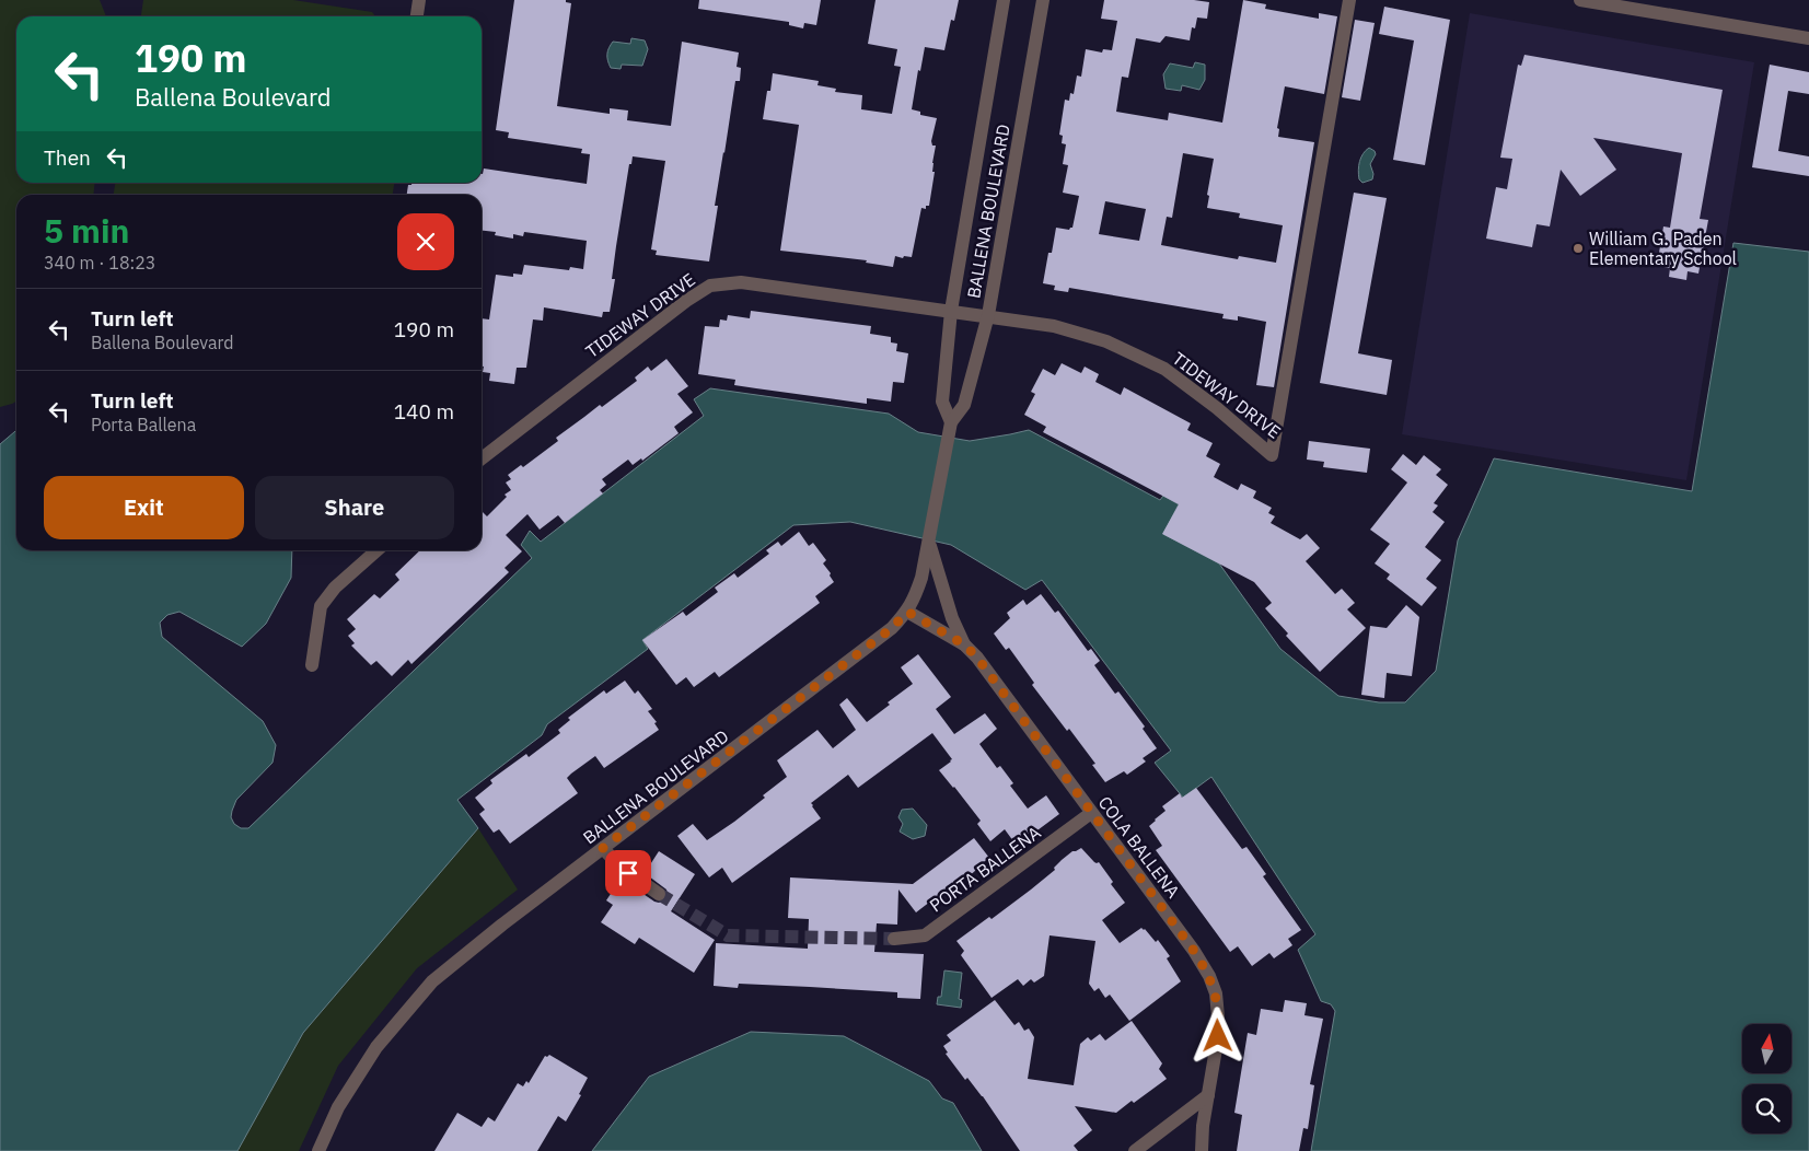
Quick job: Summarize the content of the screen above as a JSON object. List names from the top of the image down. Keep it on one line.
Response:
{"streets":{"street":["BALLENA BOULEVARD","TIDEWAY DRIVE","COLA BALLENA","PORTA BALLENA"]},"crossings":[["BALLENA BOULEVARD","TIDEWAY DRIVE"],["BALLENA BOULEVARD","COLA BALLENA"],["COLA BALLENA","PORTA BALLENA"]],"places":["William G. Paden Elementary School"],"north":"top","page":{"turn":["190 m","Ballena Boulevard"],"then":"Then","heading":["5 min","340 m · 18:23"],"list":[{"name":"Turn left","note":"Ballena Boulevard","value":"190 m"},{"name":"Turn left","note":"Porta Ballena","value":"140 m"}],"buttons":["Exit","Share"]}}
